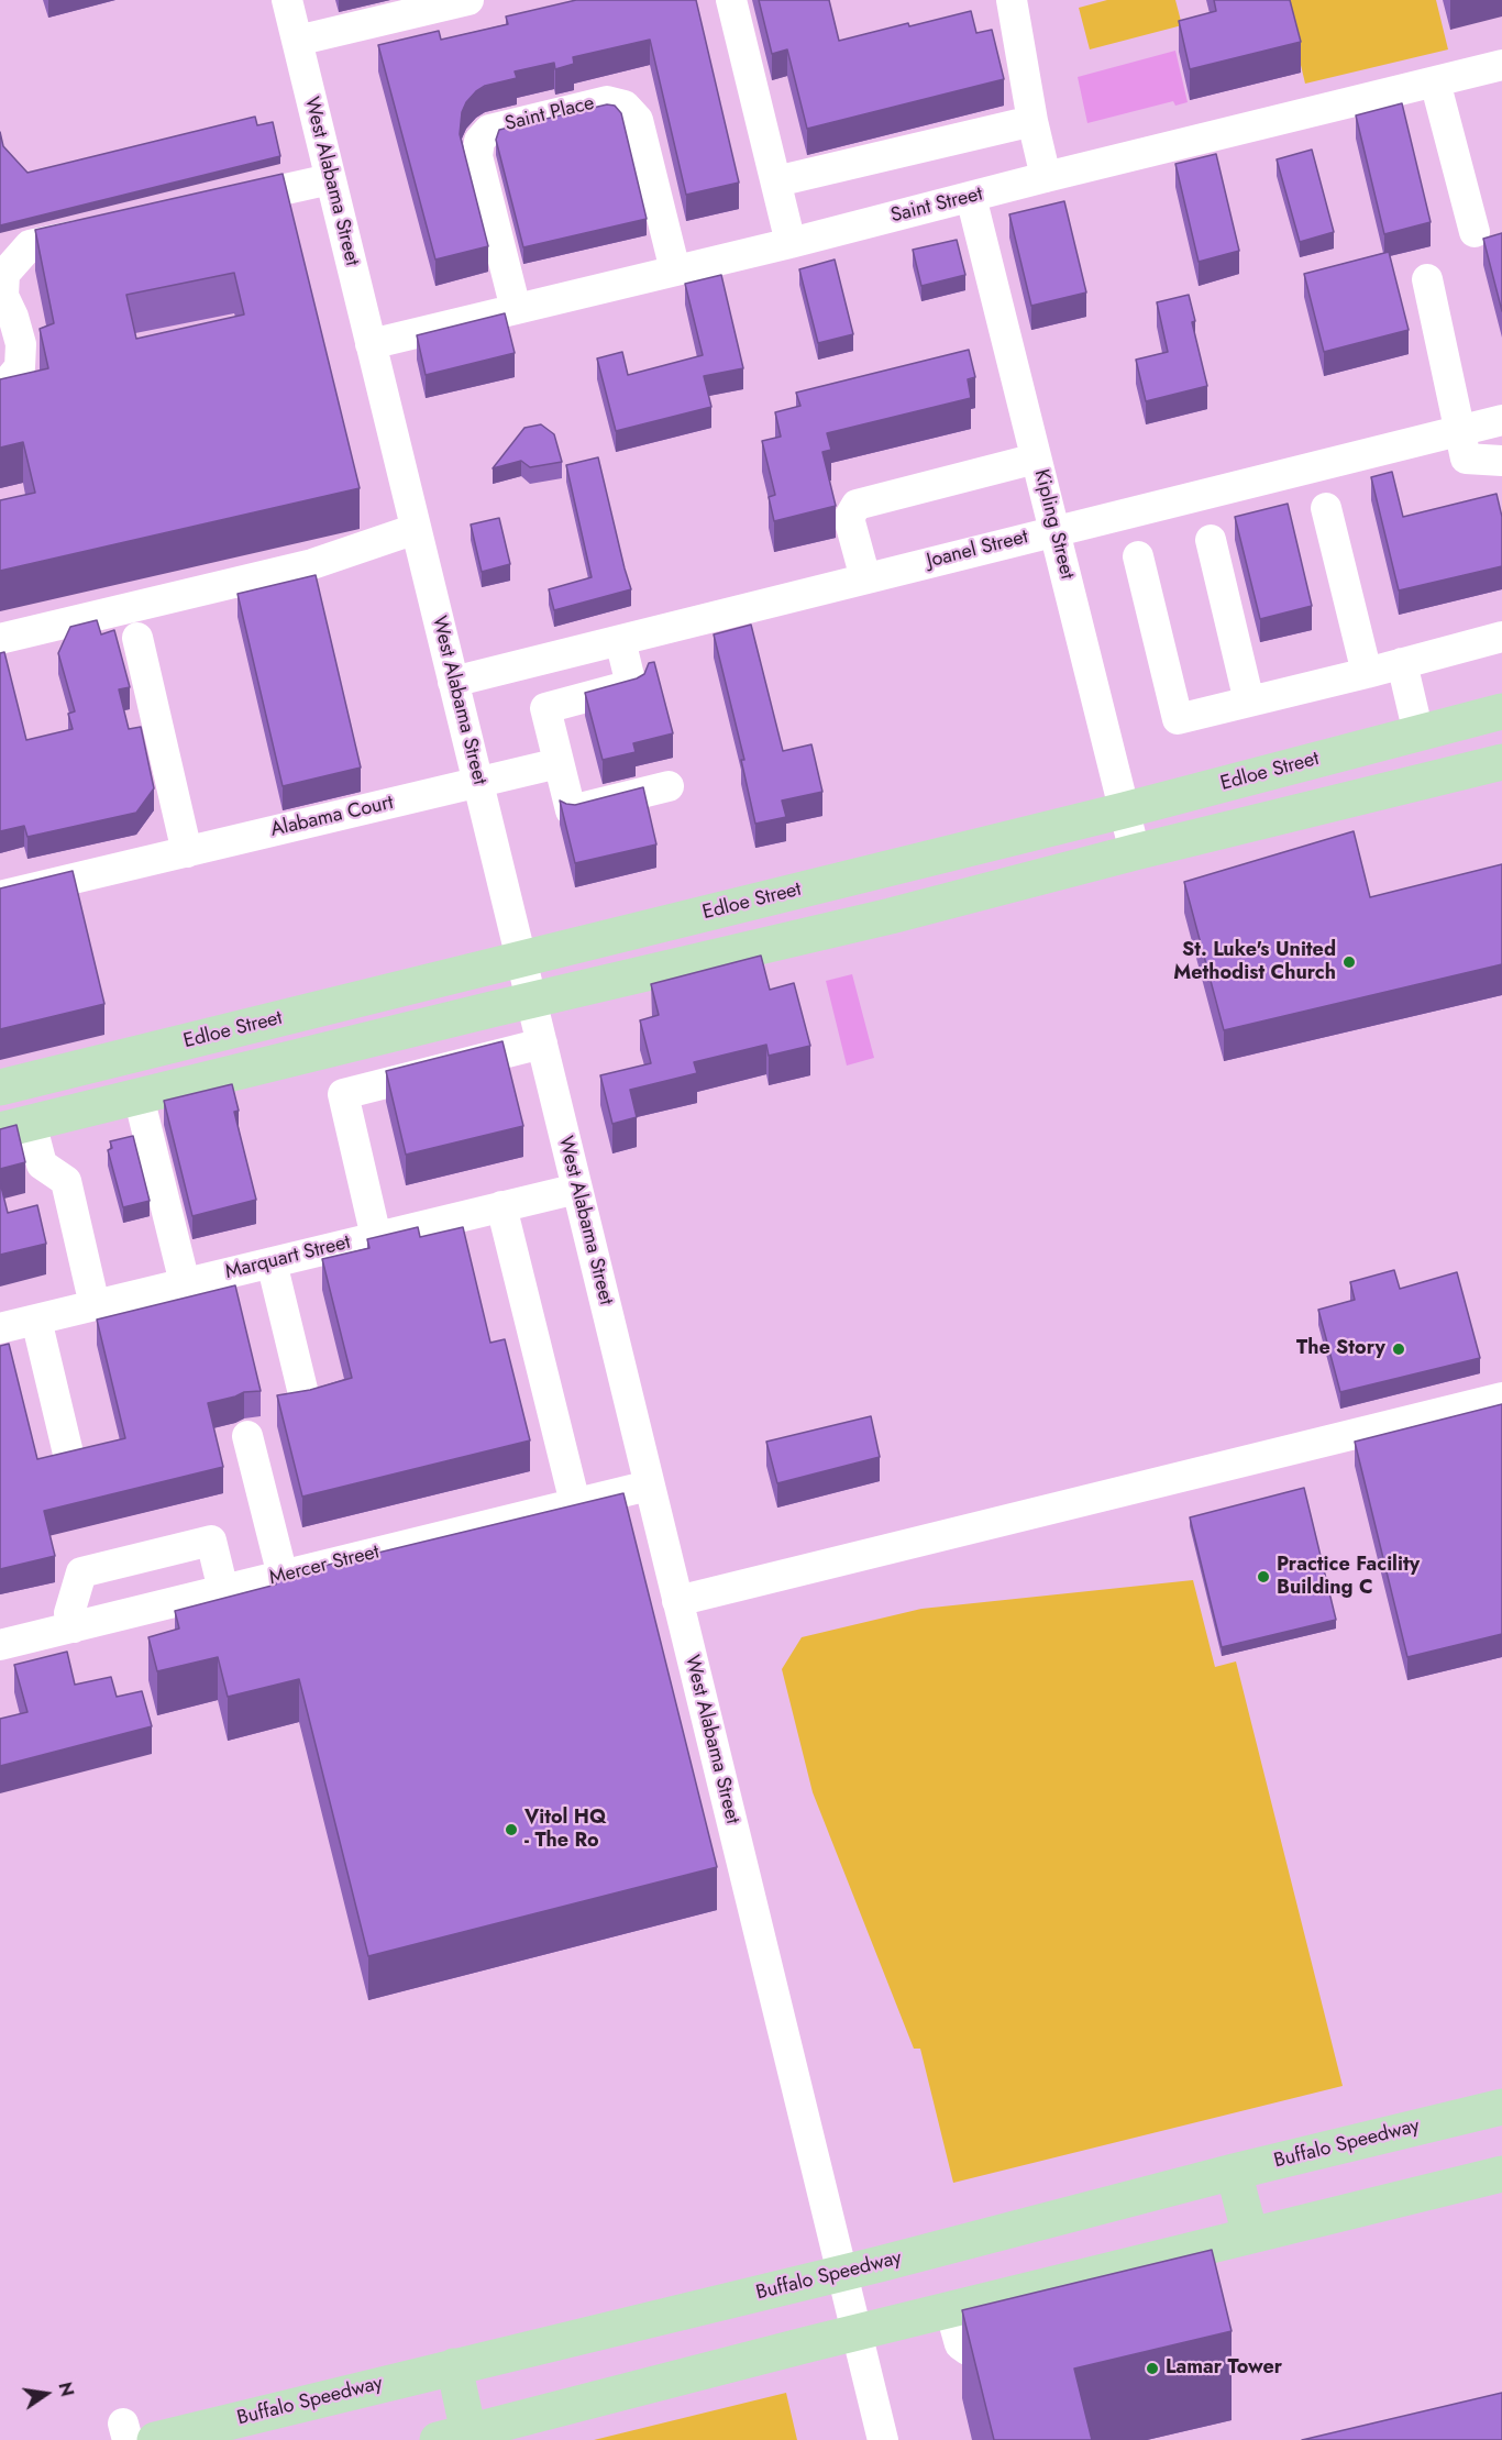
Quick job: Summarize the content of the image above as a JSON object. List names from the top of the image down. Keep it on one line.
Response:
{"streets":{"main road":["Edloe Street","Buffalo Speedway"],"street":["Saint Place","West Alabama Street","Saint Street","Kipling Street","Joanel Street","Alabama Court","Marquart Street","Mercer Street"]},"crossings":[["Saint Place","Saint Street"],["West Alabama Street","Saint Street"],["West Alabama Street","Joanel Street"],["West Alabama Street","Edloe Street"],["West Alabama Street","Alabama Court"],["West Alabama Street","Marquart Street"],["West Alabama Street","Mercer Street"],["West Alabama Street","Buffalo Speedway"],["Saint Street","Kipling Street"],["Kipling Street","Joanel Street"],["Kipling Street","Edloe Street"]],"places":["St. Luke's United Methodist Church","The Story","Practice Facility Building C","Vitol HQ - The Ro","Lamar Tower"],"north":"right"}
